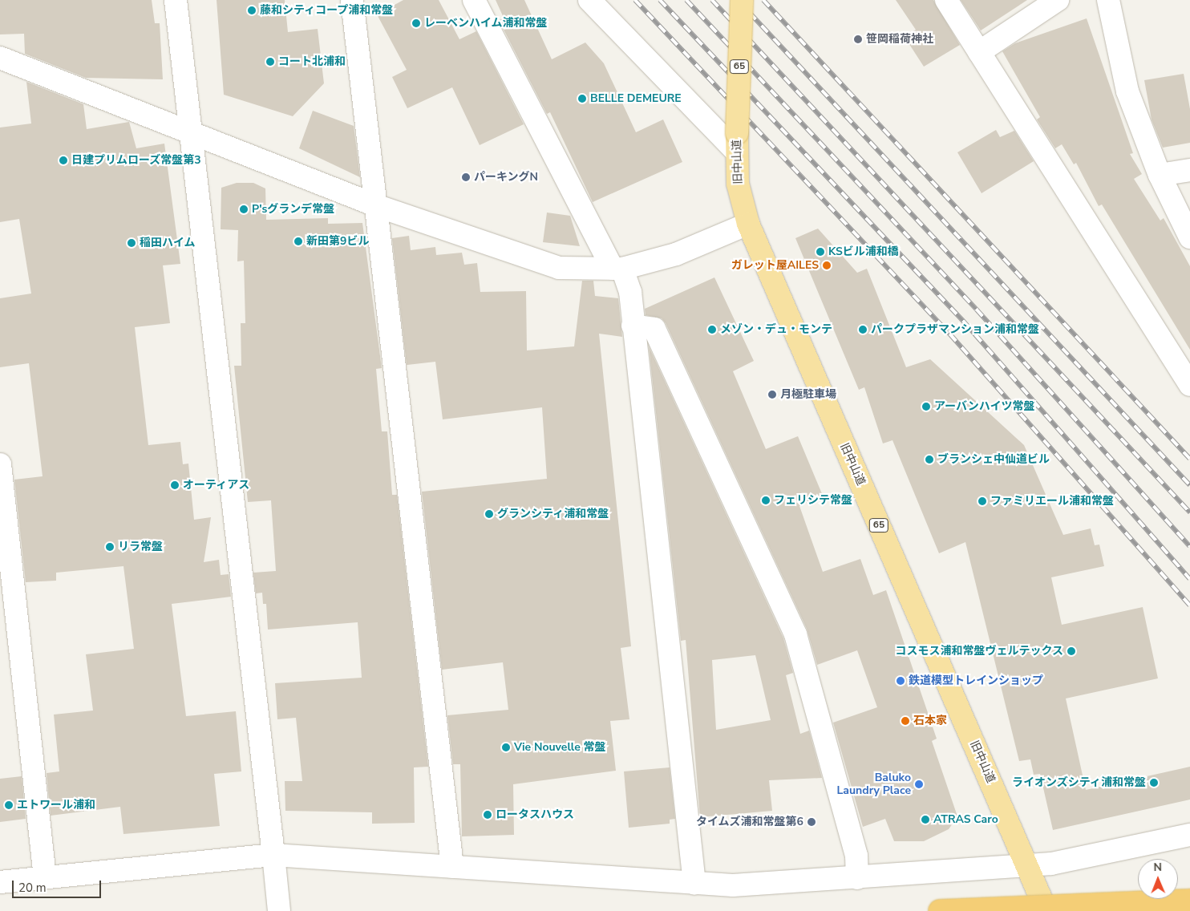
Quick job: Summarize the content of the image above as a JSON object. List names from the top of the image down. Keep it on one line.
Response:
{"streets":{"main road":["65","旧中山道"]},"places":["藤和シティコープ浦和常盤","レーベンハイム浦和常盤","笹岡稲荷神社","コート北浦和","BELLE DEMEURE","日建プリムローズ常盤第3","パーキングN","P'sグランデ常盤","新田第9ビル","稲田ハイム","KSビル浦和橋","ガレット屋AILES","メゾン・デュ・モンテ","パークプラザマンション浦和常盤","月極駐車場","アーバンハイツ常盤","ブランシェ中仙道ビル","オーティアス","フェリシテ常盤","ファミリエール浦和常盤","グランシティ浦和常盤","リラ常盤","コスモス浦和常盤ヴェルテックス","鉄道模型トレインショップ","石本家","Vie Nouvelle 常盤","ライオンズシティ浦和常盤","Baluko Laundry Place","エトワール浦和","ロータスハウス","ATRAS Caro","タイムズ浦和常盤第6"],"scale_bar":"20 m","north":"top"}
